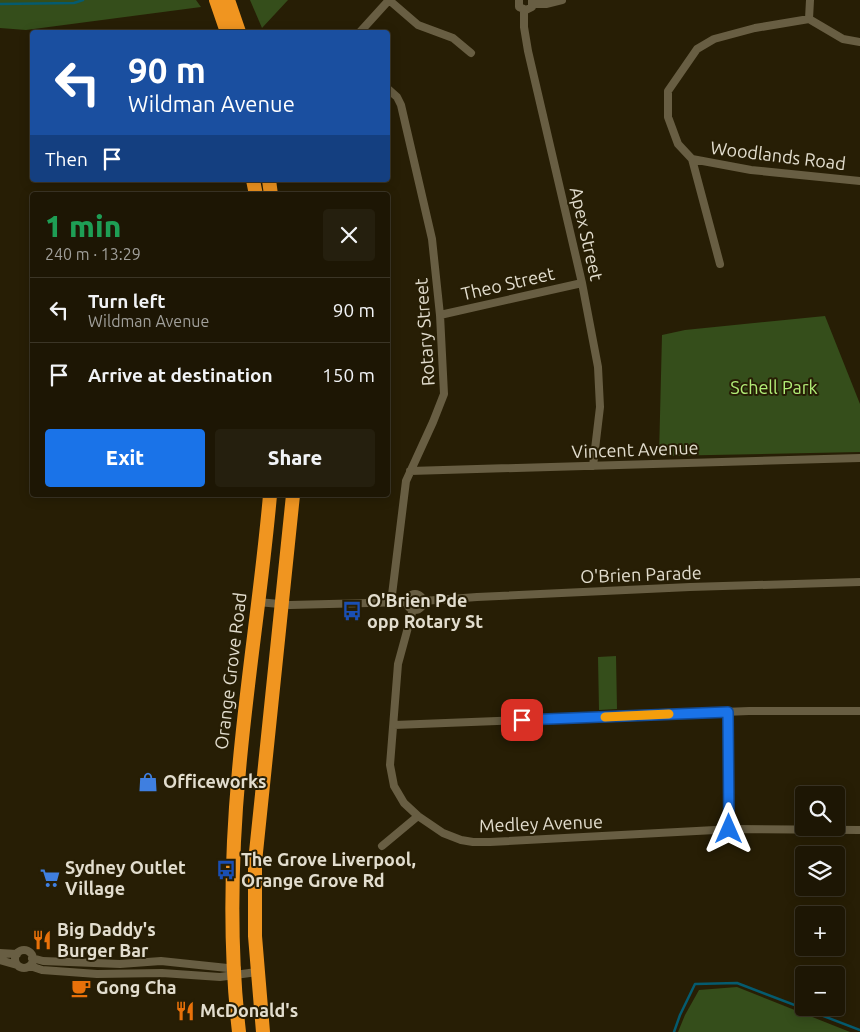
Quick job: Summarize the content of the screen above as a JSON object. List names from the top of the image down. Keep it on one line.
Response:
{"streets":{"highway":["Orange Grove Road"],"street":["Woodlands Road","Apex Street","Theo Street","Rotary Street","Vincent Avenue","O'Brien Parade","Medley Avenue"]},"crossings":[["Apex Street","Theo Street"],["Apex Street","Vincent Avenue"],["Theo Street","Rotary Street"],["Rotary Street","Vincent Avenue"],["O'Brien Parade","Medley Avenue"]],"parks":["Schell Park"],"places":{"bus stop":["O'Brien Pde opp Rotary St","The Grove Liverpool, Orange Grove Rd"],"shop":["Officeworks"],"supermarket":["Sydney Outlet Village"],"restaurant":["Big Daddy's Burger Bar","McDonald's"],"cafe":["Gong Cha"]},"page":{"turn":["90 m","Wildman Avenue"],"then":"Then","heading":["1 min","240 m · 13:29"],"list":[{"name":"Turn left","note":"Wildman Avenue","value":"90 m"},{"name":"Arrive at destination","value":"150 m"}],"buttons":["Exit","Share"],"map_buttons":["+","−"]}}
